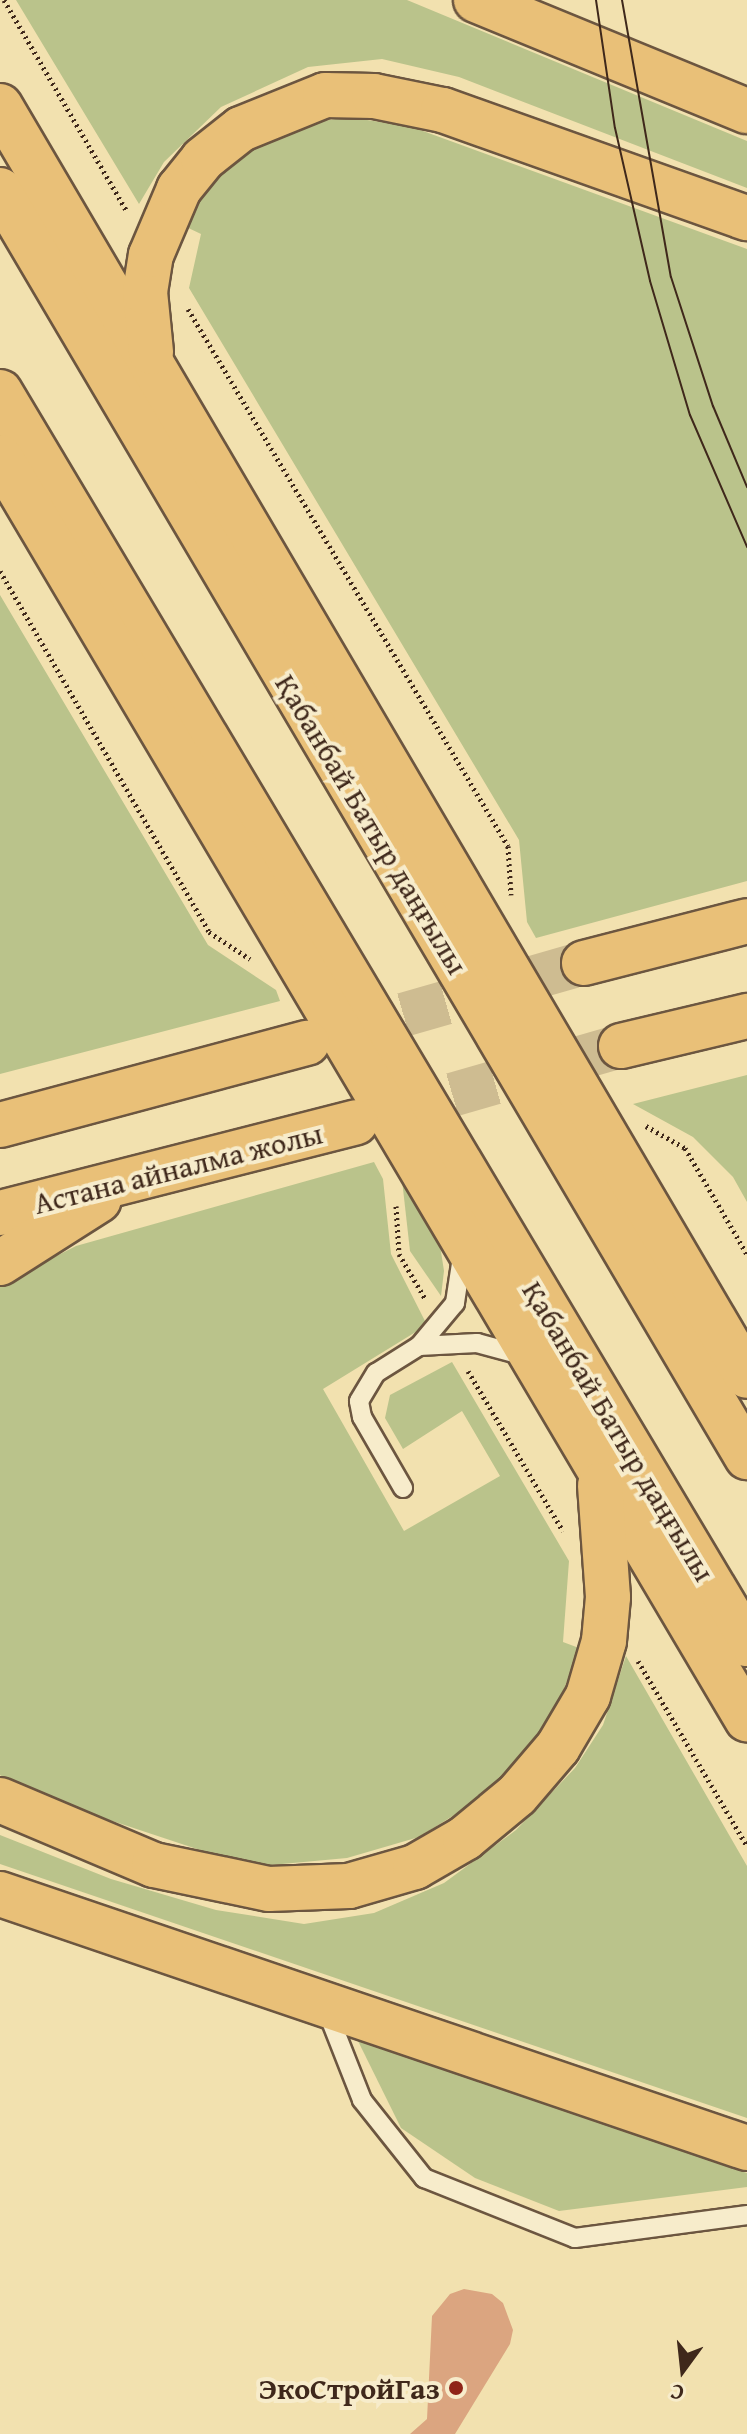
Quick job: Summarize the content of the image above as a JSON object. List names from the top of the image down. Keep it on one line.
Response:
{"streets":{"main road":["Қабанбай Батыр даңғылы","Астана айналма жолы"]},"places":["ЭкоСтройГаз"],"north":"bottom"}
